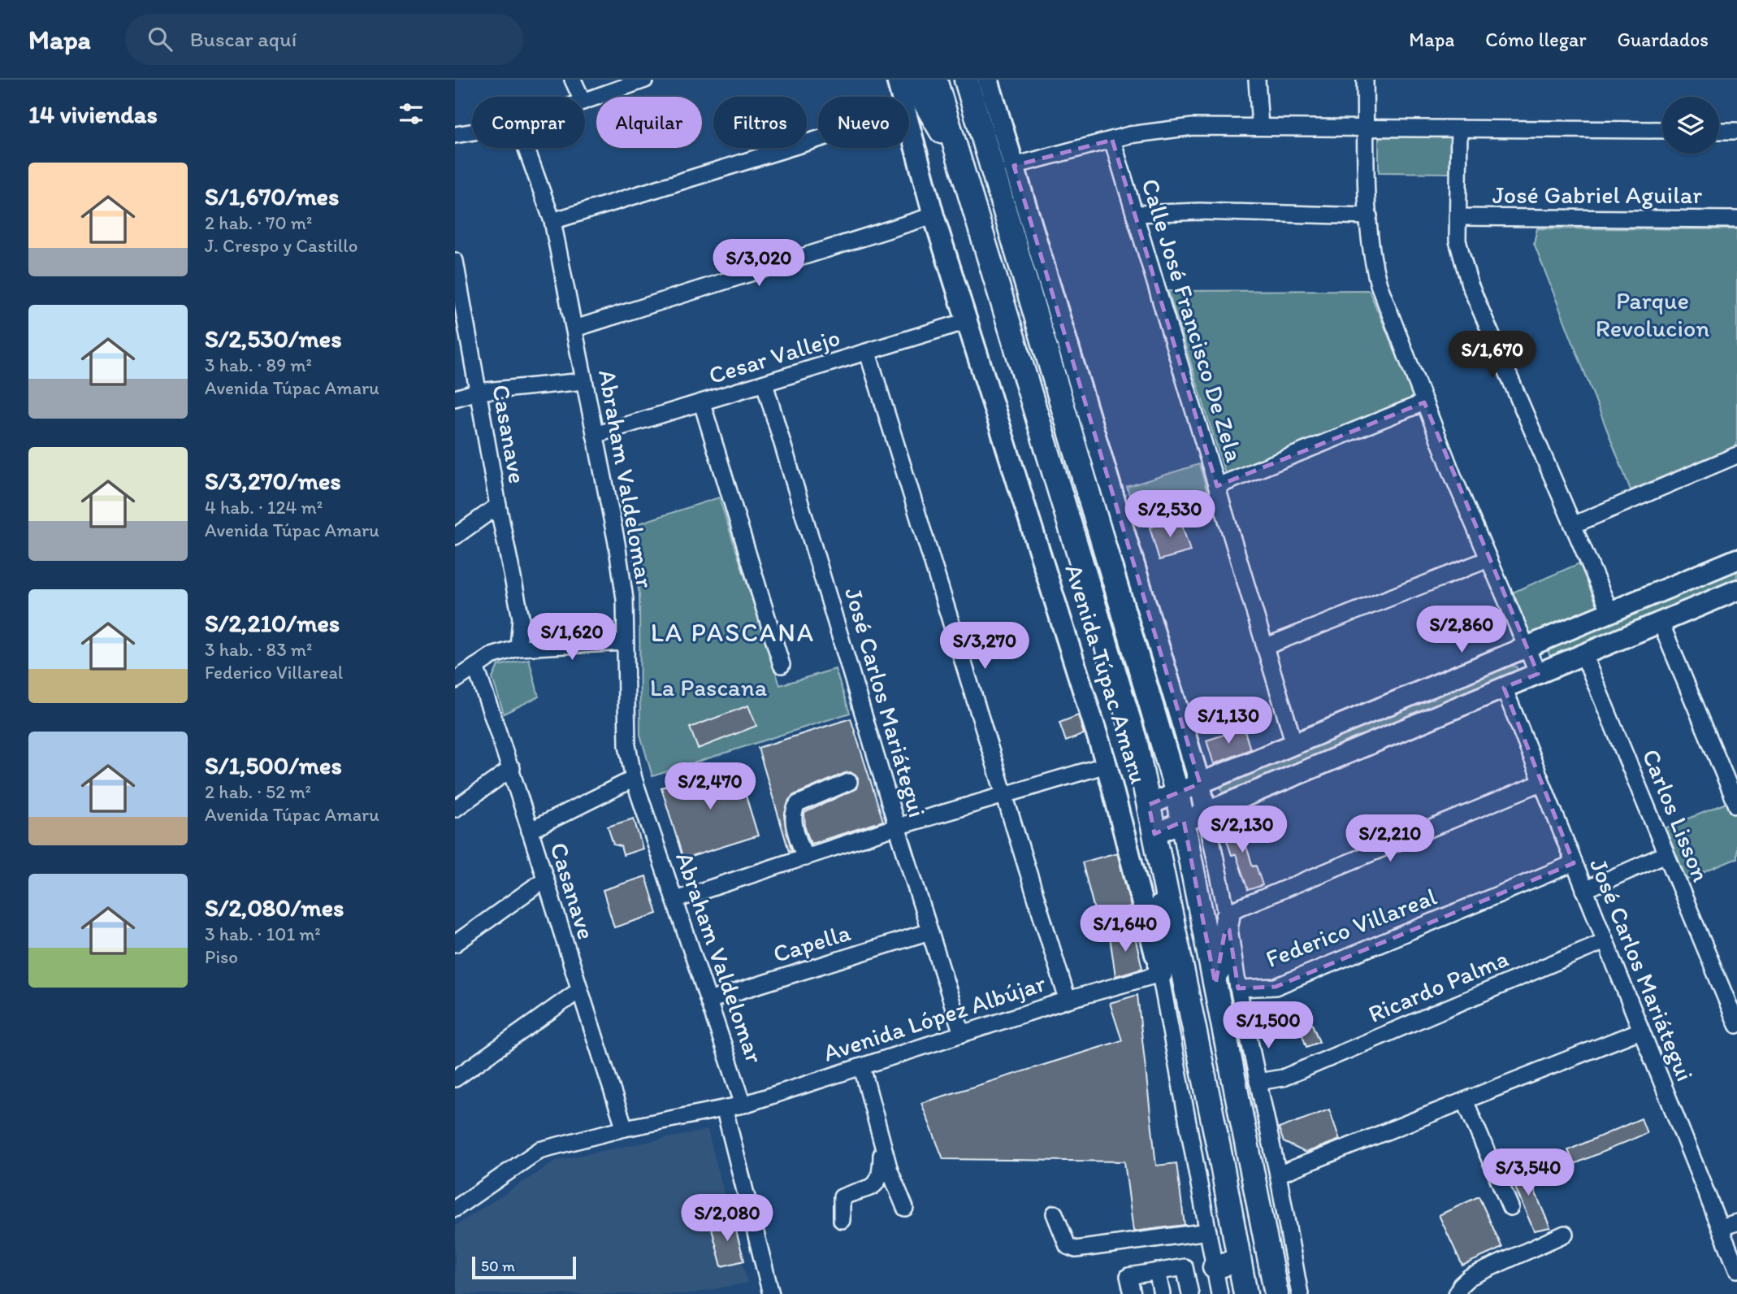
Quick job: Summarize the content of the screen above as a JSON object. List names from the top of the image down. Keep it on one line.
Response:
{"streets":{"highway":["Avenida Túpac Amaru"],"street":["José Gabriel Aguilar","Calle José Francisco De Zela","Cesar Vallejo","Casanave","Abraham Valdelomar","José Carlos Mariátegui","Carlos Lisson","Federico Villareal","Capella","Ricardo Palma","Avenida López Albújar"]},"crossings":[["Cesar Vallejo","Abraham Valdelomar"],["Cesar Vallejo","Avenida Túpac Amaru"],["Cesar Vallejo","José Carlos Mariátegui"],["Casanave","Avenida López Albújar"],["Abraham Valdelomar","Capella"],["Abraham Valdelomar","Avenida López Albújar"],["Avenida Túpac Amaru","Avenida López Albújar"],["José Carlos Mariátegui","Federico Villareal"],["José Carlos Mariátegui","Capella"],["José Carlos Mariátegui","Ricardo Palma"],["José Carlos Mariátegui","Avenida López Albújar"]],"districts":["LA PASCANA"],"parks":["Parque Revolucion","La Pascana"],"scale_bar":"50 m","page":{"header":"Mapa","search":"Buscar aquí","nav":["Mapa","Cómo llegar","Guardados"],"heading":"14 viviendas","chip":["Comprar","Alquilar","Filtros","Nuevo"],"list":[{"name":"S/1,670/mes","note":"2 hab. · 70 m² · J. Crespo y Castillo"},{"name":"S/2,530/mes","note":"3 hab. · 89 m² · Avenida Túpac Amaru"},{"name":"S/3,270/mes","note":"4 hab. · 124 m² · Avenida Túpac Amaru"},{"name":"S/2,210/mes","note":"3 hab. · 83 m² · Federico Villareal"},{"name":"S/1,500/mes","note":"2 hab. · 52 m² · Avenida Túpac Amaru"},{"name":"S/2,080/mes","note":"3 hab. · 101 m² · Piso"}],"price":["S/3,020","S/1,670","S/2,530","S/2,860","S/1,620","S/3,270","S/1,130","S/2,470","S/2,130","S/2,210","S/1,640","S/1,500","S/3,540","S/2,080"],"scale":"50 m"}}
